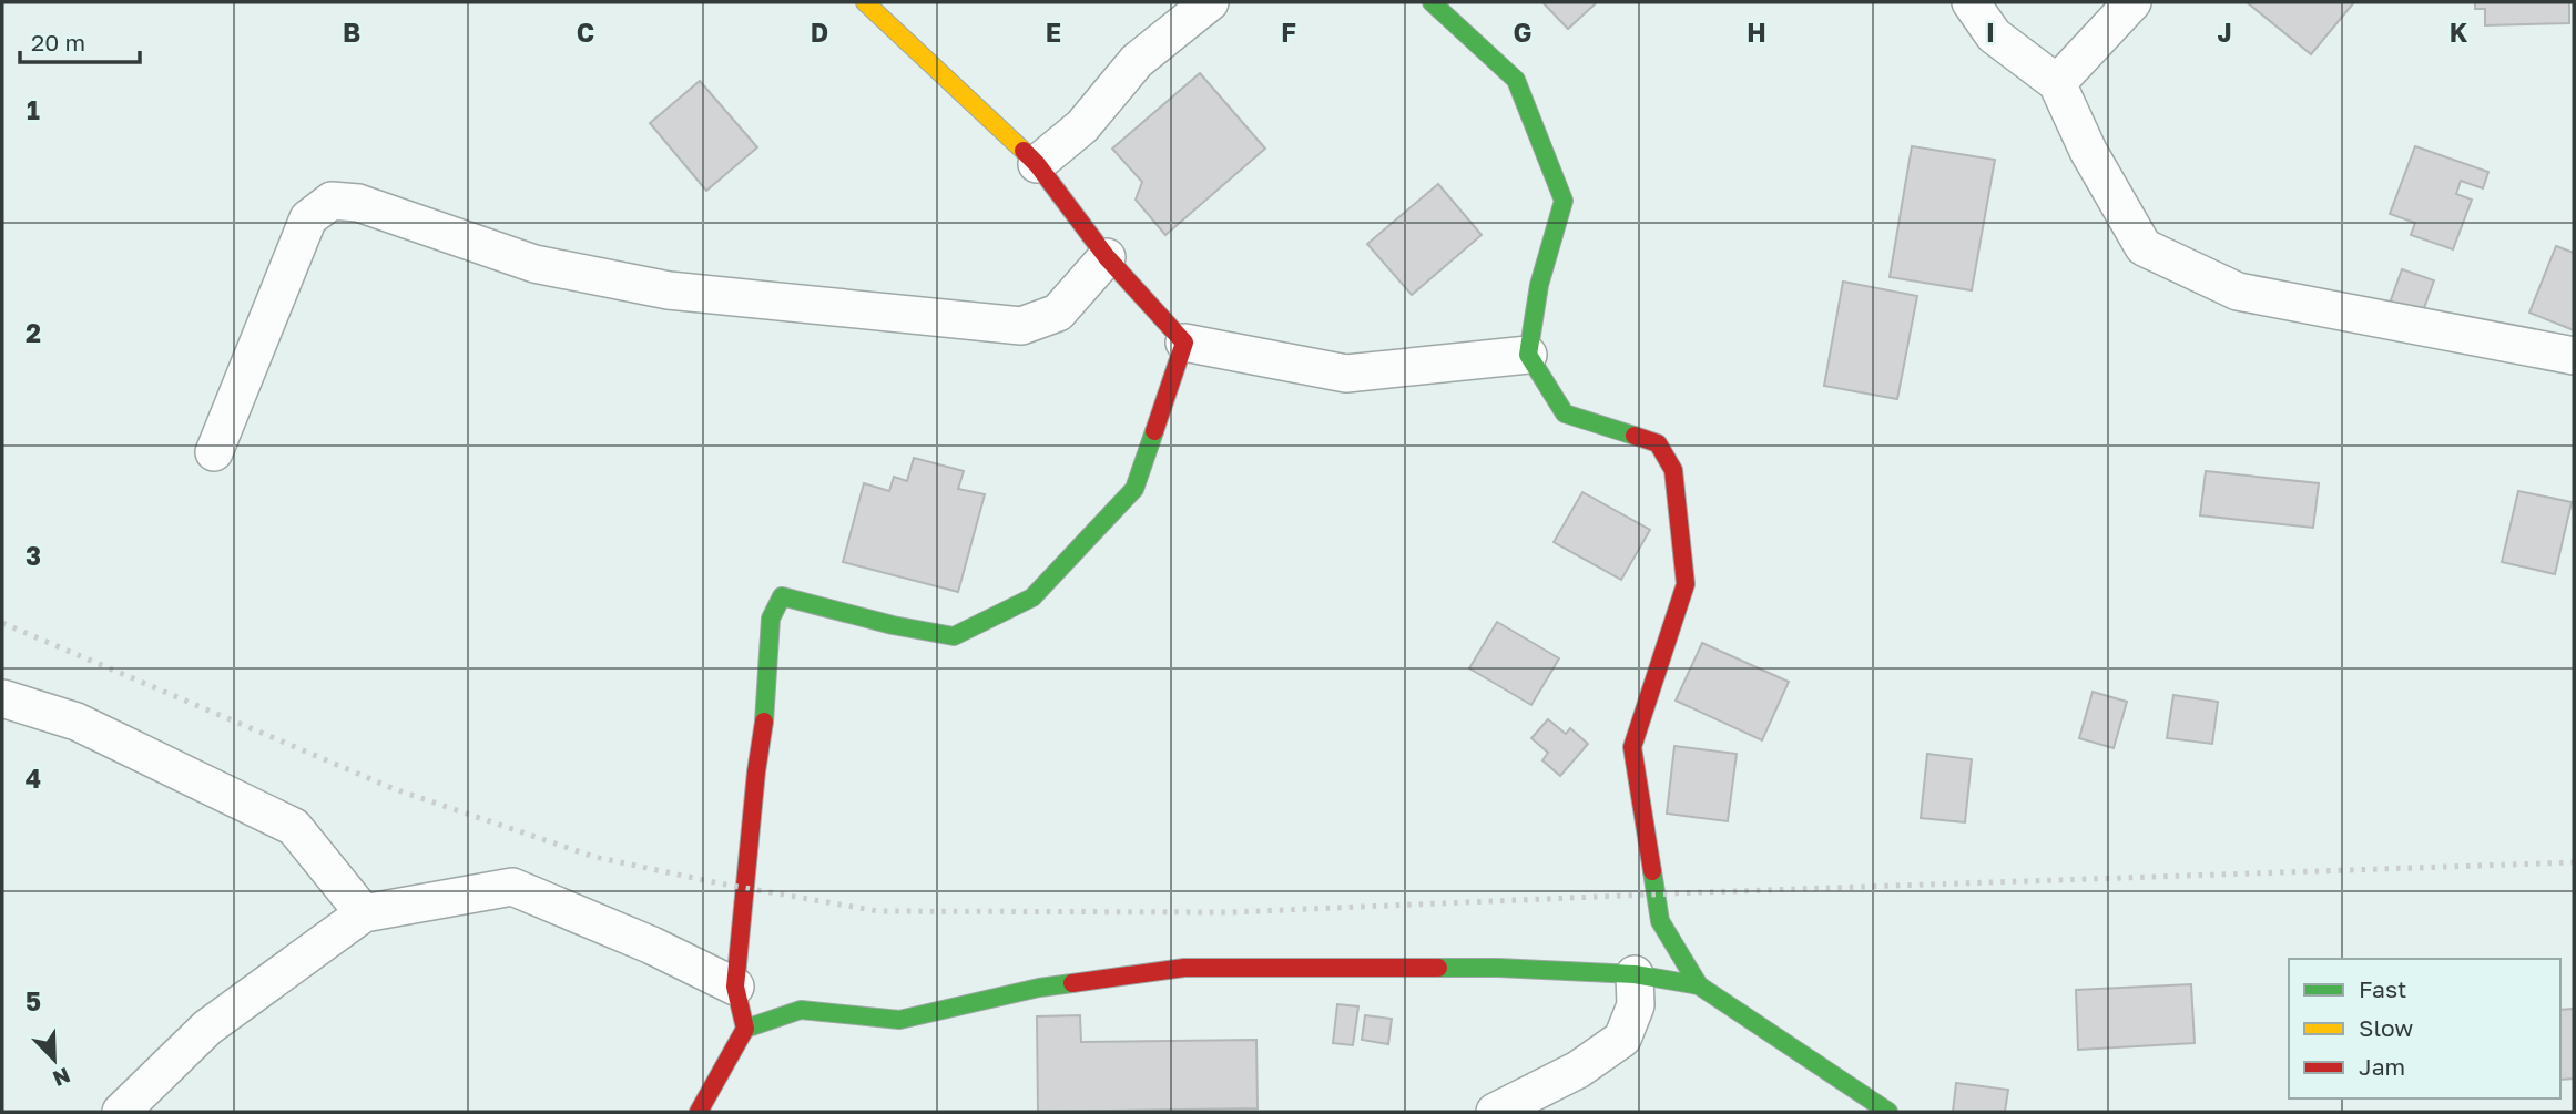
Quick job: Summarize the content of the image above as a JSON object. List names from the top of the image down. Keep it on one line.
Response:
{"legend":["Fast","Slow","Jam"],"scale_bar":"20 m","north":"bottom right","grid":{"columns":["B","C","D","E","F","G","H","I","J","K"],"rows":["1","2","3","4","5"]}}
